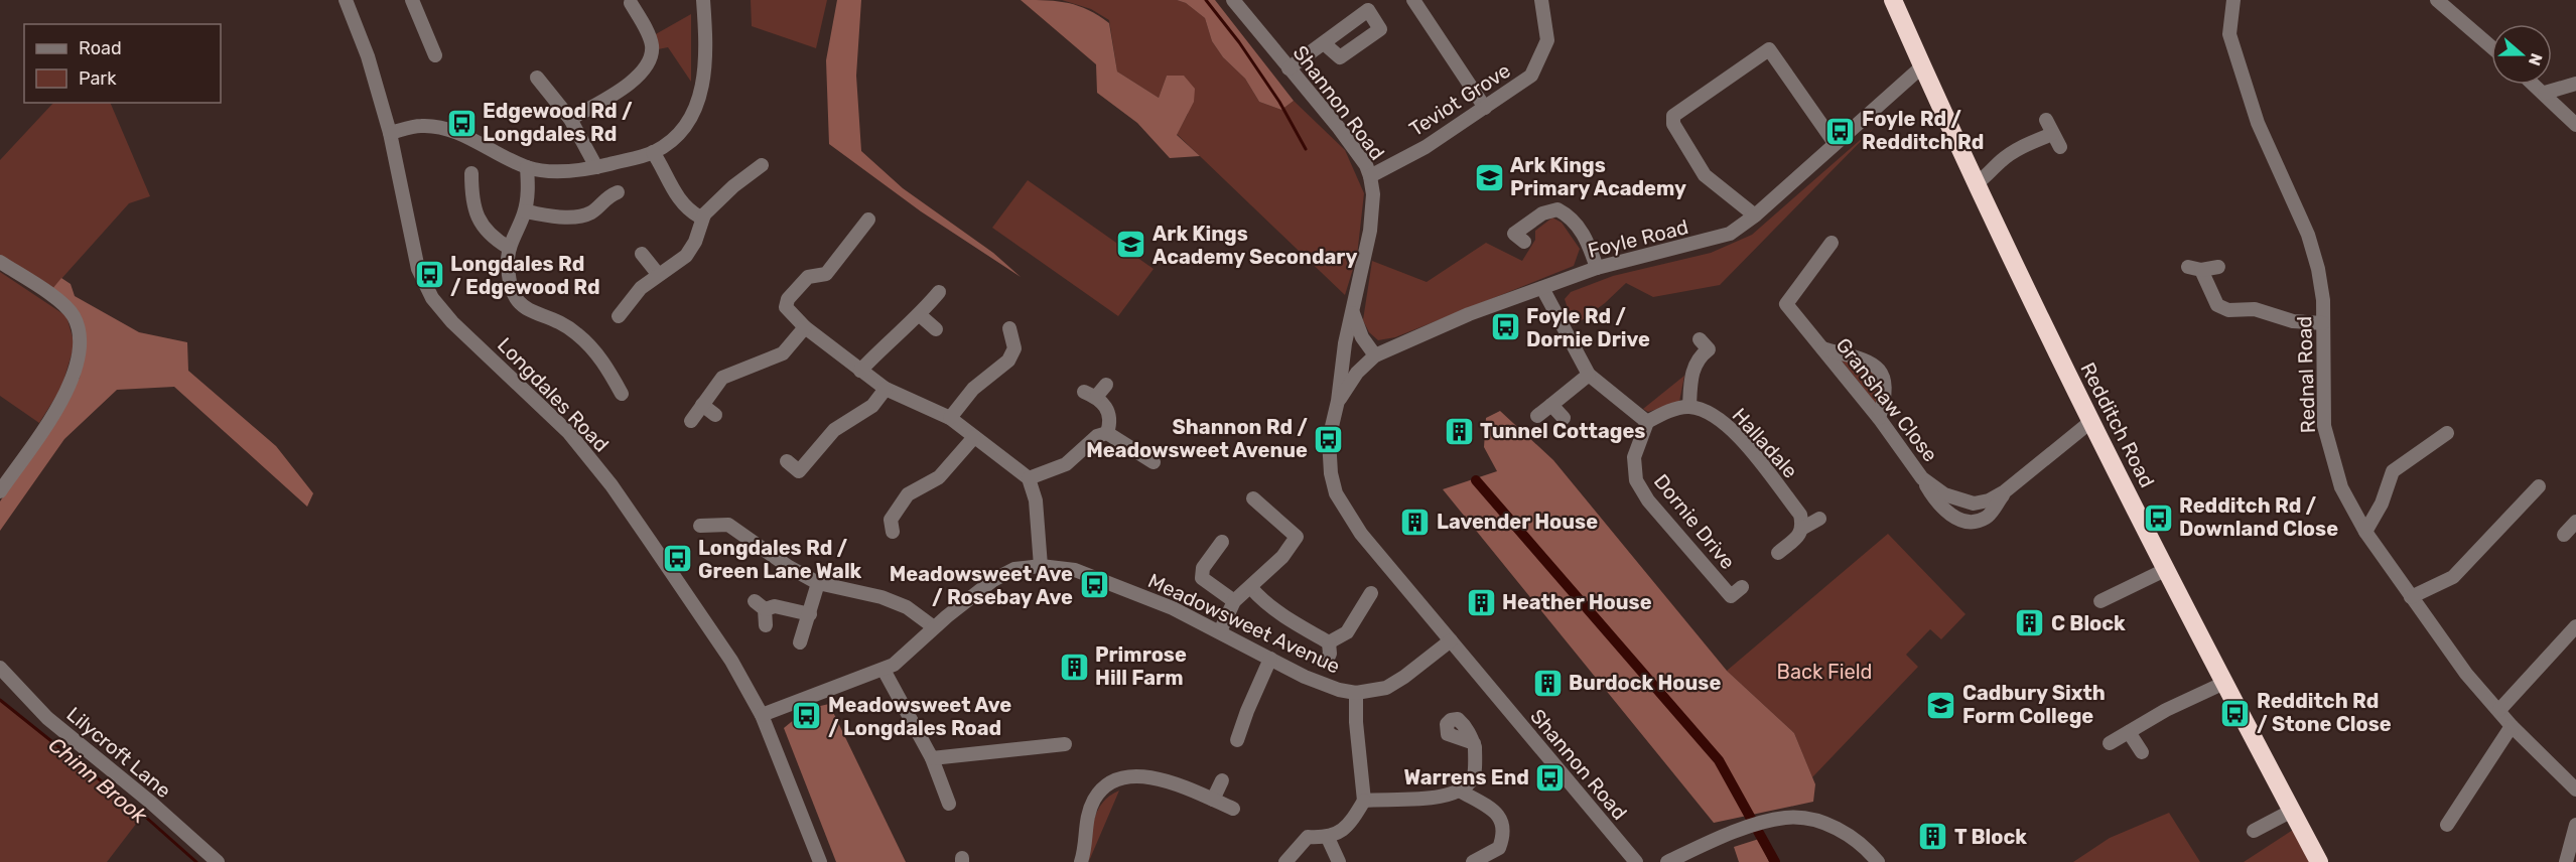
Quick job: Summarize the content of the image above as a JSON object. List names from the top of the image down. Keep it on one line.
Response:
{"streets":{"highway":["Redditch Road"],"street":["Teviot Grove","Shannon Road","Foyle Road","Rednal Road","Longdales Road","Granshaw Close","Halladale","Dornie Drive","Meadowsweet Avenue","Lilycroft Lane"]},"crossings":[["Teviot Grove","Shannon Road"],["Shannon Road","Foyle Road"],["Shannon Road","Meadowsweet Avenue"],["Foyle Road","Redditch Road"],["Longdales Road","Meadowsweet Avenue"],["Granshaw Close","Redditch Road"]],"water":["Chinn Brook"],"parks":["Back Field"],"places":{"bus stop":["Edgewood Rd / Longdales Rd","Foyle Rd / Redditch Rd","Longdales Rd / Edgewood Rd","Foyle Rd / Dornie Drive","Shannon Rd / Meadowsweet Avenue","Redditch Rd / Downland Close","Longdales Rd / Green Lane Walk","Meadowsweet Ave / Rosebay Ave","Redditch Rd / Stone Close","Meadowsweet Ave / Longdales Road","Warrens End"],"school or university":["Ark Kings Primary Academy","Ark Kings Academy Secondary","Cadbury Sixth Form College"],"building":["Tunnel Cottages","Lavender House","Heather House","C Block","Primrose Hill Farm","Burdock House","T Block"]},"legend":["Road","Park"],"north":"right"}
